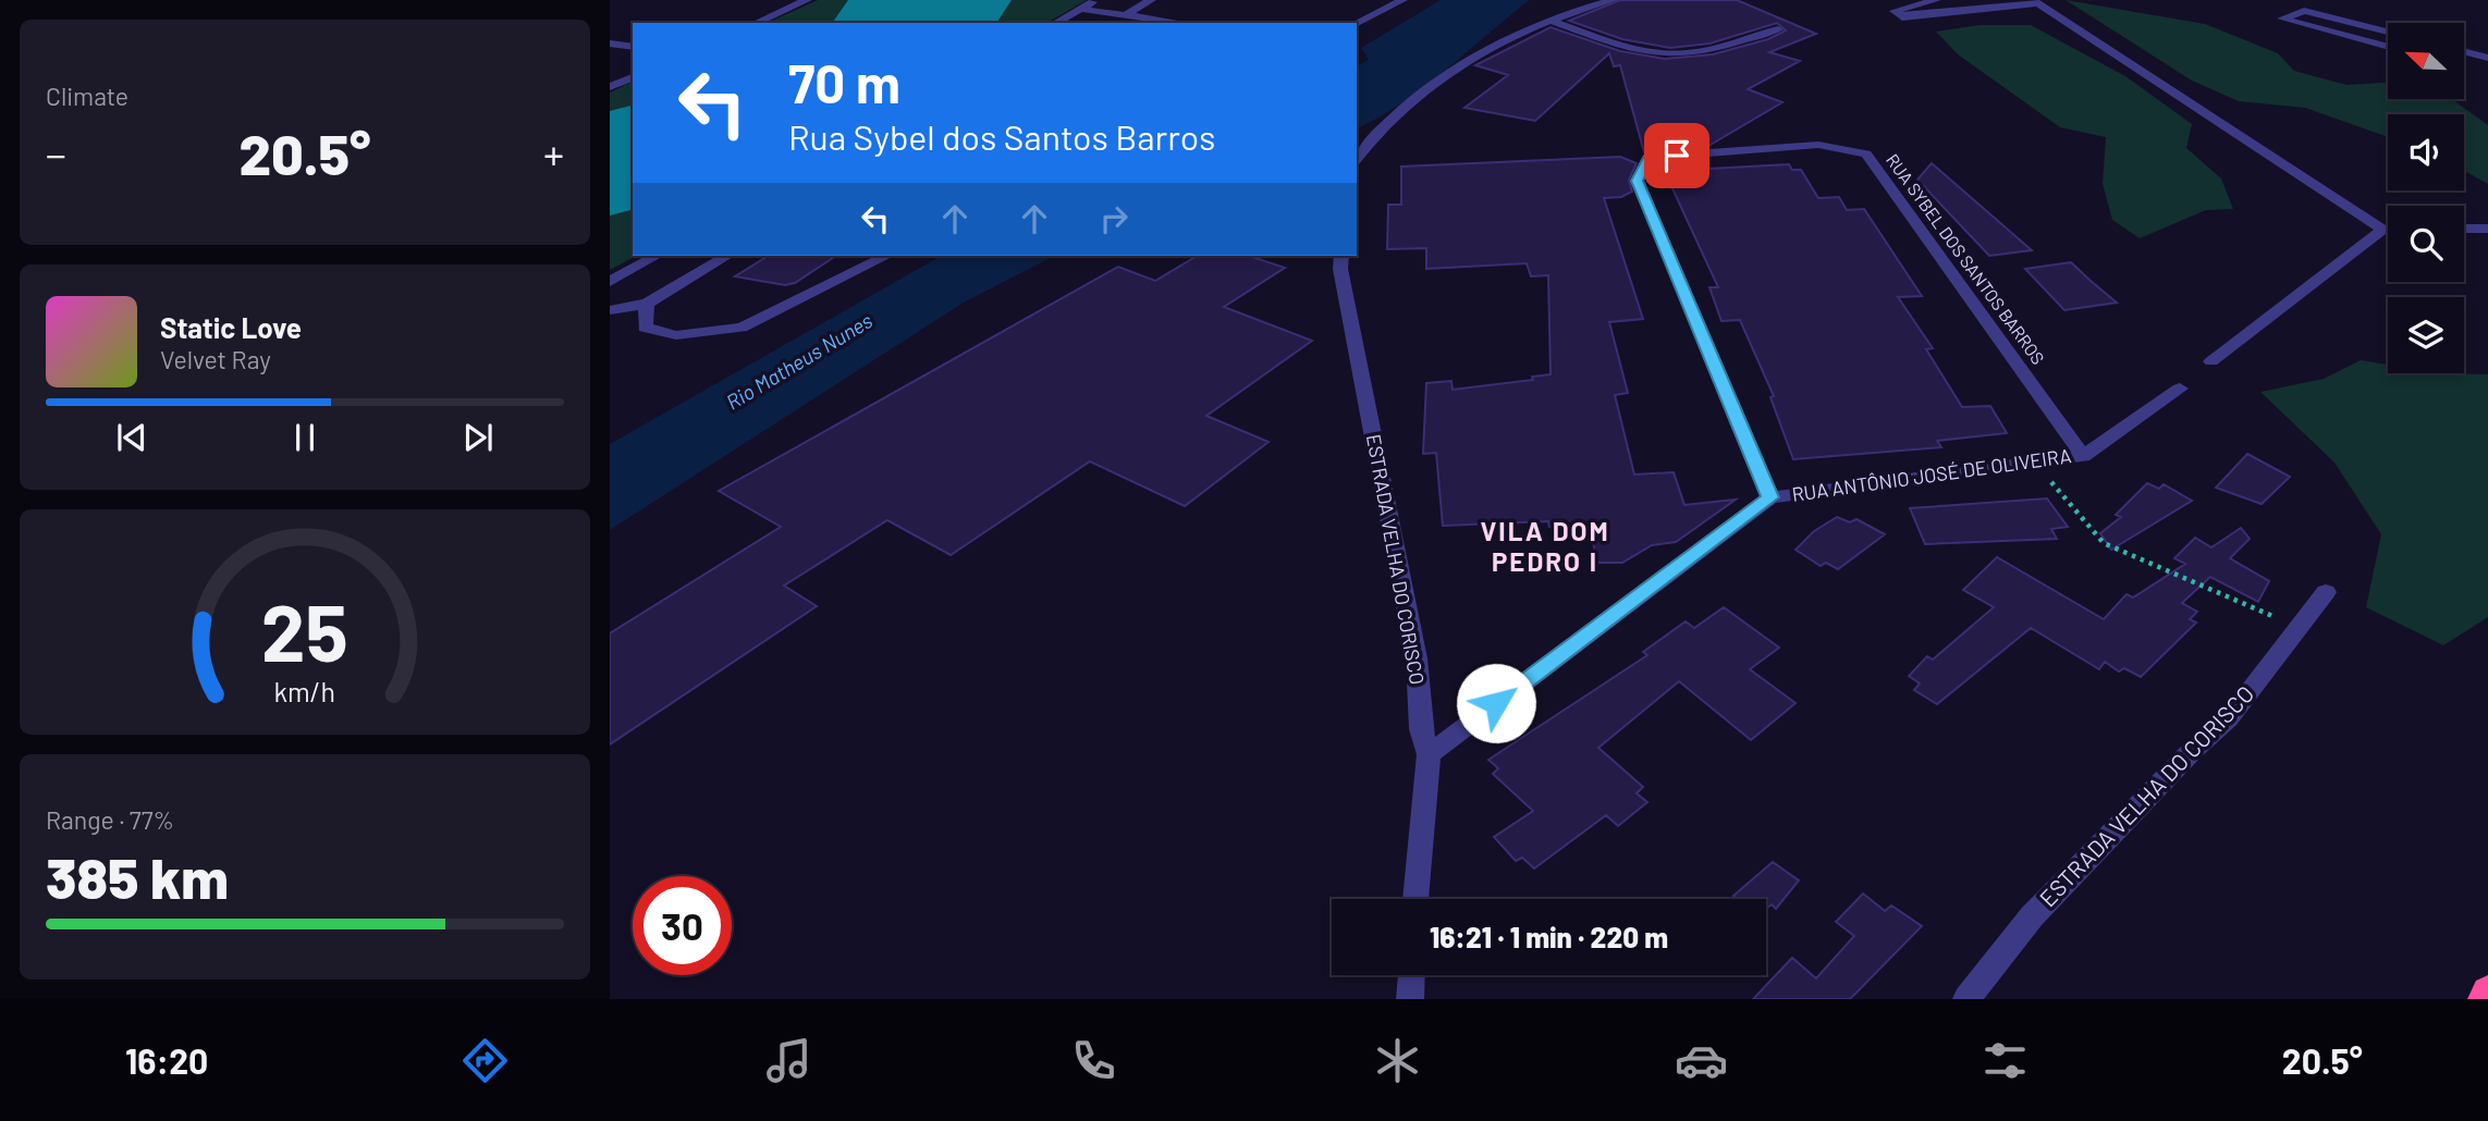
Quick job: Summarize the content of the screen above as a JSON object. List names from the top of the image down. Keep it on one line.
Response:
{"streets":{"street":["RUA SYBEL DOS SANTOS BARROS","RUA ANTÔNIO JOSÉ DE OLIVEIRA","ESTRADA VELHA DO CORISCO"]},"crossings":[["RUA SYBEL DOS SANTOS BARROS","RUA ANTÔNIO JOSÉ DE OLIVEIRA"],["RUA ANTÔNIO JOSÉ DE OLIVEIRA","ESTRADA VELHA DO CORISCO"]],"districts":["VILA DOM PEDRO I"],"water":["Rio Matheus Nunes"],"north":"top left","page":{"tile":["Climate",["Range · 77%","385 km"]],"turn":["70 m","Rua Sybel dos Santos Barros"],"heat":["−","20.5°","+"],"song":["Static Love","Velvet Ray"],"limit":"30","trip":"16:21 · 1 min · 220 m","tabs":["16:20","20.5°"],"gauge":["25","km/h"]}}
